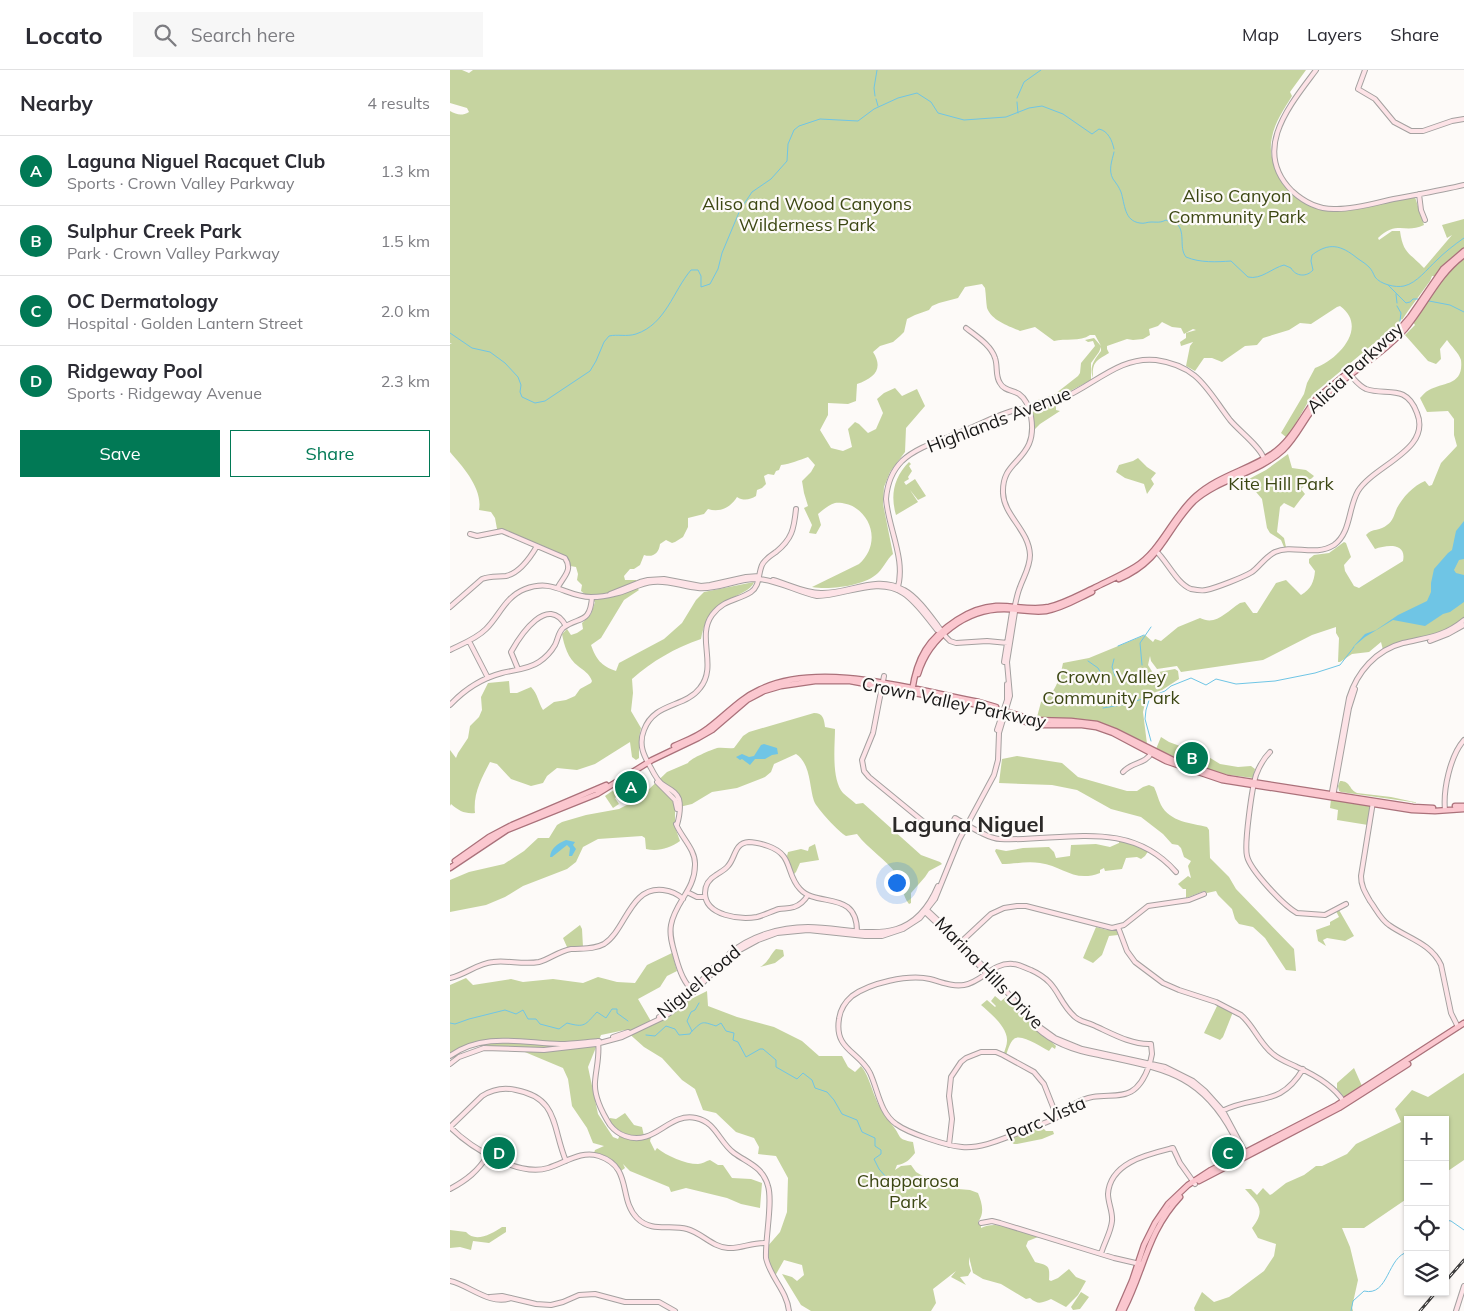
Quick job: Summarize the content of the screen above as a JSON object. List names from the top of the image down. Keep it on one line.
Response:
{"streets":{"main road":["Alicia Parkway","Crown Valley Parkway"],"street":["Highlands Avenue","Marina Hills Drive","Niguel Road","Parc Vista"]},"crossings":[["Alicia Parkway","Highlands Avenue"],["Alicia Parkway","Crown Valley Parkway"],["Alicia Parkway","Niguel Road"],["Highlands Avenue","Niguel Road"],["Crown Valley Parkway","Niguel Road"],["Marina Hills Drive","Niguel Road"],["Marina Hills Drive","Parc Vista"]],"districts":["Laguna Niguel"],"parks":["Aliso Canyon Community Park","Aliso and Wood Canyons Wilderness Park","Kite Hill Park","Crown Valley Community Park","Chapparosa Park"],"page":{"header":"Locato","search":"Search here","nav":["Map","Layers","Share"],"heading":["Nearby","4 results"],"list":[{"mark":"A","name":"Laguna Niguel Racquet Club","note":"Sports · Crown Valley Parkway","value":"1.3 km"},{"mark":"B","name":"Sulphur Creek Park","note":"Park · Crown Valley Parkway","value":"1.5 km"},{"mark":"C","name":"OC Dermatology","note":"Hospital · Golden Lantern Street","value":"2.0 km"},{"mark":"D","name":"Ridgeway Pool","note":"Sports · Ridgeway Avenue","value":"2.3 km"}],"buttons":["Save","Share"],"pins":["B","A","C","D"],"map_buttons":["+","−"]}}
